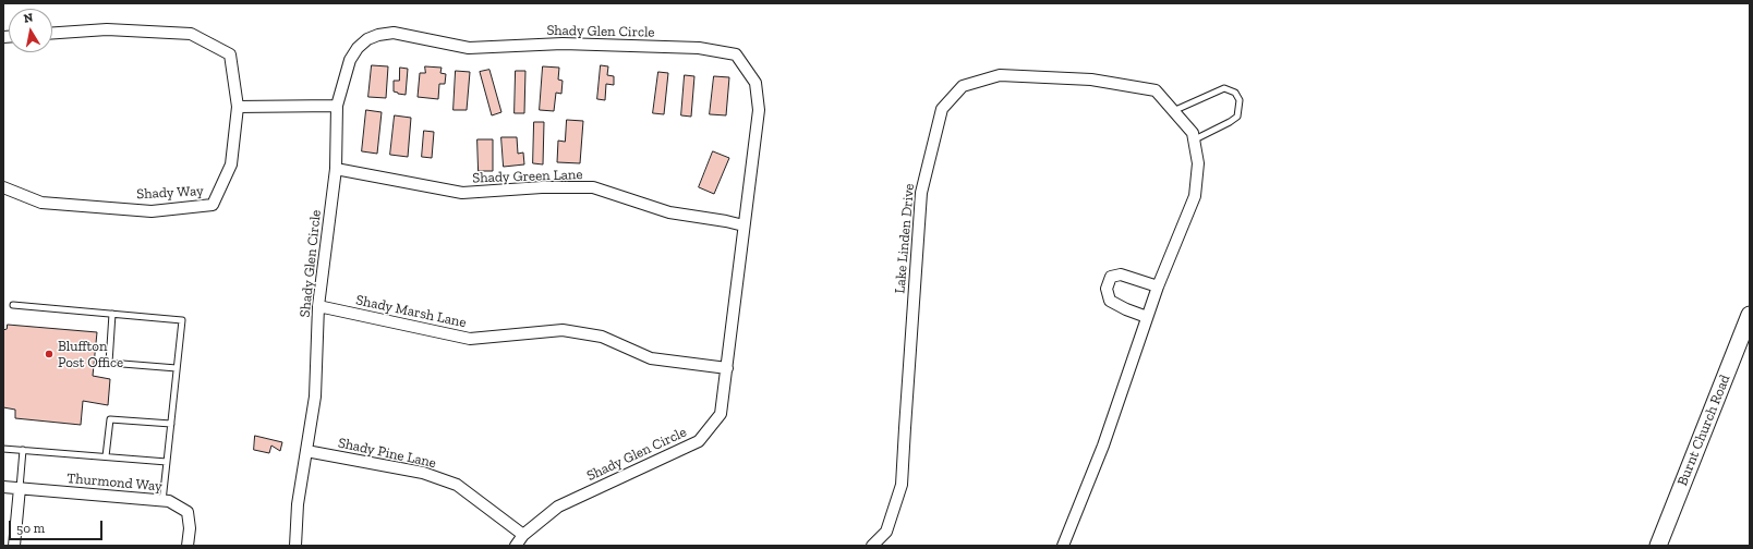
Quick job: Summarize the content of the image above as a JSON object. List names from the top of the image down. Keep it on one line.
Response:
{"streets":{"main road":["Burnt Church Road"],"street":["Shady Glen Circle","Shady Green Lane","Shady Way","Lake Linden Drive","Shady Marsh Lane","Shady Pine Lane","Thurmond Way"]},"crossings":[["Shady Glen Circle","Shady Green Lane"],["Shady Glen Circle","Shady Marsh Lane"],["Shady Glen Circle","Shady Pine Lane"]],"places":["Bluffton Post Office"],"scale_bar":"50 m","north":"top"}
